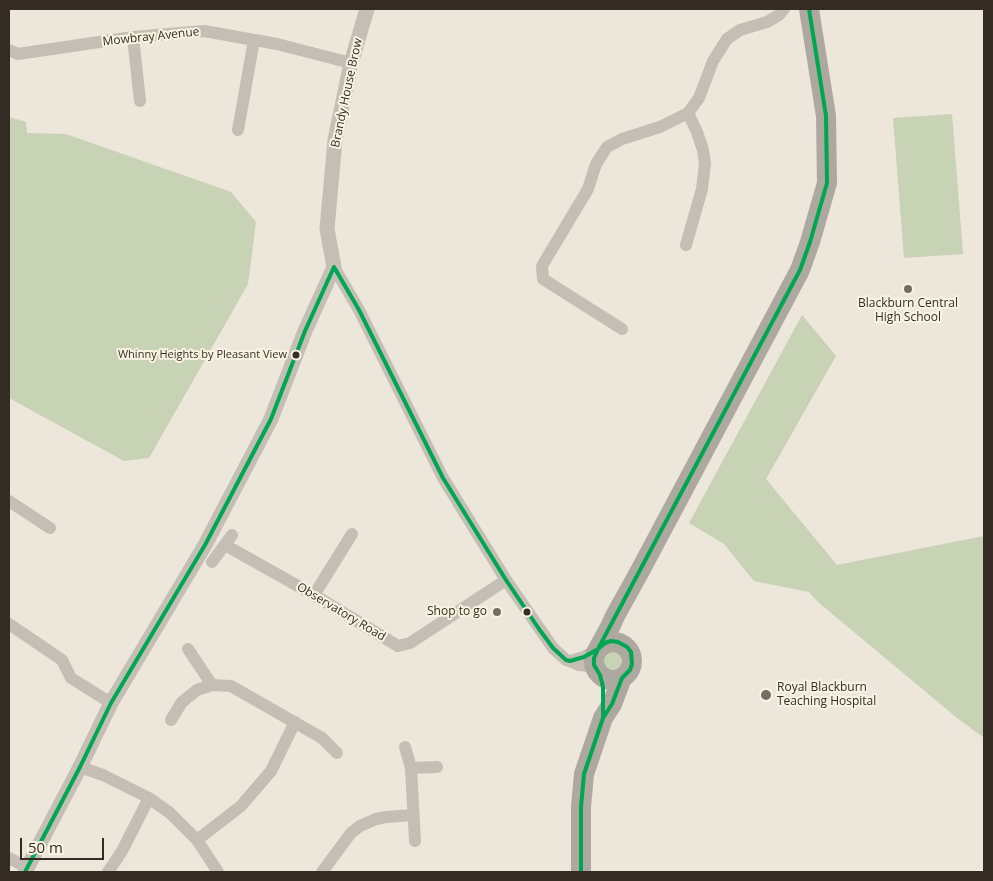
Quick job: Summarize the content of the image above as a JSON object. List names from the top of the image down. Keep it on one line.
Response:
{"streets":{"street":["Mowbray Avenue","Brandy House Brow","Observatory Road"]},"crossings":[["Mowbray Avenue","Brandy House Brow"]],"places":["Blackburn Central High School","Whinny Heights by Pleasant View","Shop to go","Royal Blackburn Teaching Hospital"],"scale_bar":"50 m"}
